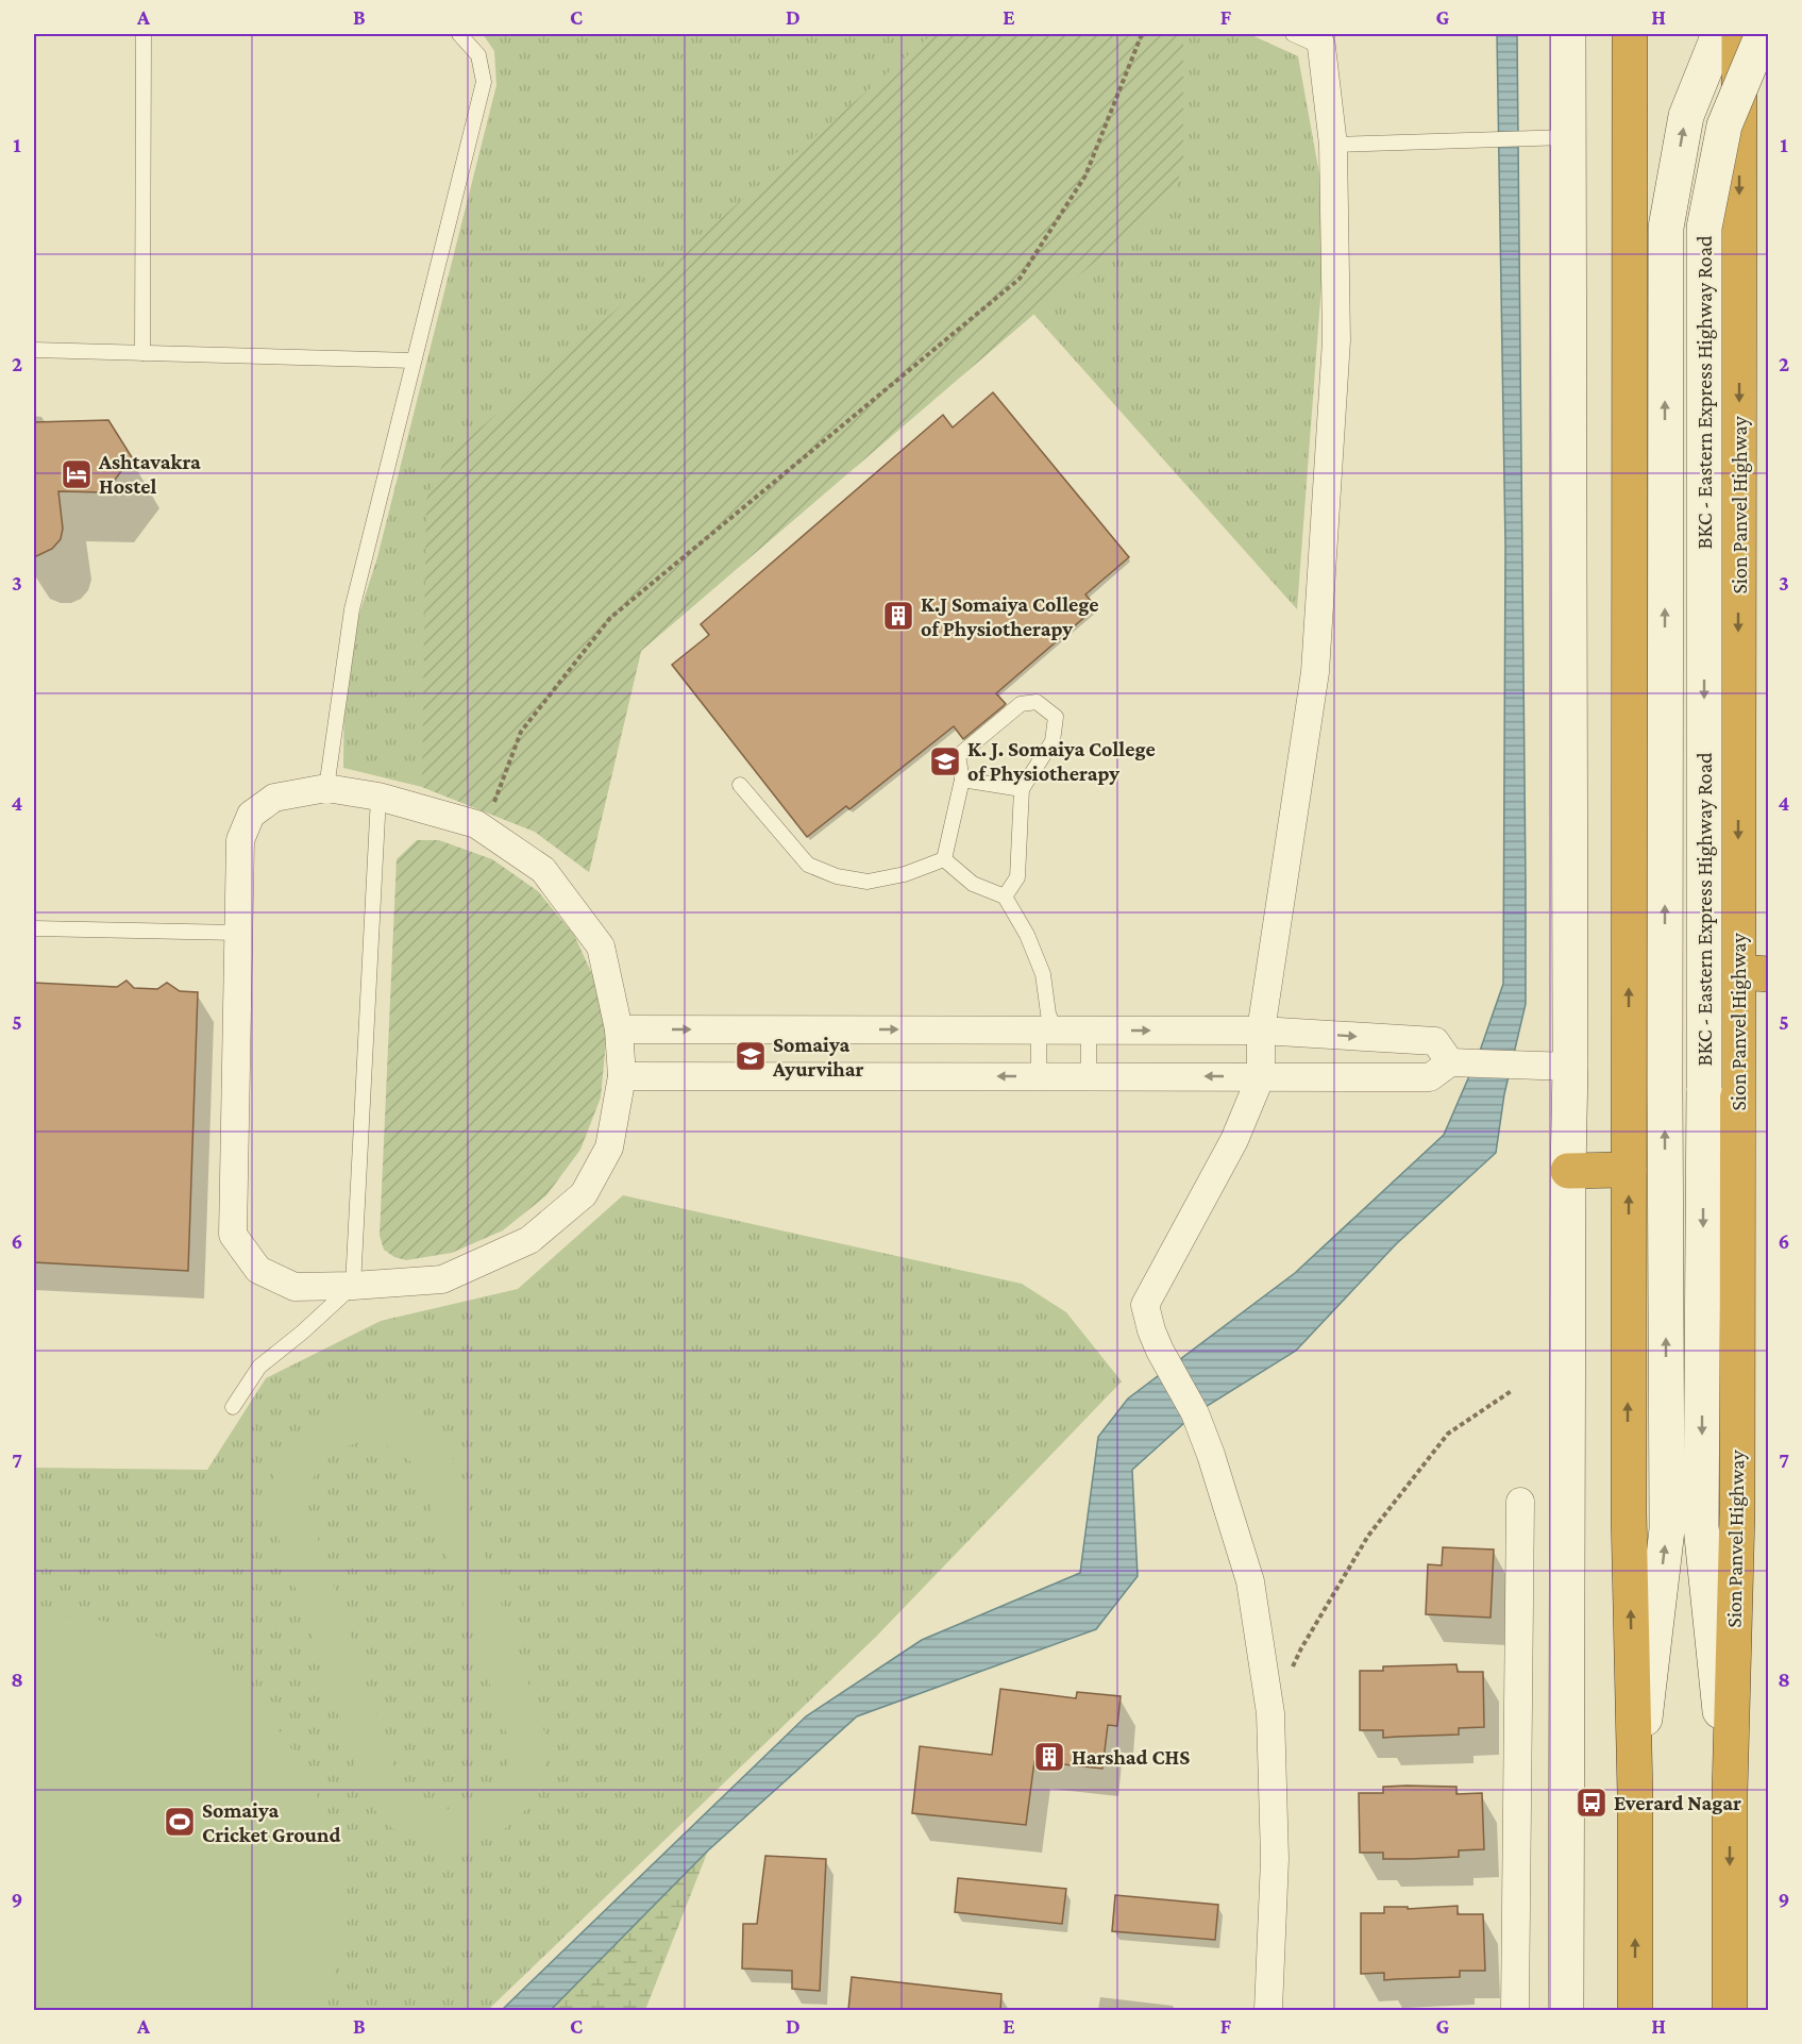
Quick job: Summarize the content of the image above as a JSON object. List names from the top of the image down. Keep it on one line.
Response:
{"streets":{"highway":["Sion Panvel Highway"],"main road":["BKC - Eastern Express Highway Road"]},"crossings":[["BKC - Eastern Express Highway Road","Sion Panvel Highway"]],"places":{"hotel":["Ashtavakra Hostel"],"building":["K.J Somaiya College of Physiotherapy","Harshad CHS"],"school or university":["K. J. Somaiya College of Physiotherapy","Somaiya Ayurvihar"],"bus stop":["Everard Nagar"],"sports":["Somaiya Cricket Ground"]},"grid":{"columns":["A","B","C","D","E","F","G","H"],"rows":["1","2","3","4","5","6","7","8","9"]}}
